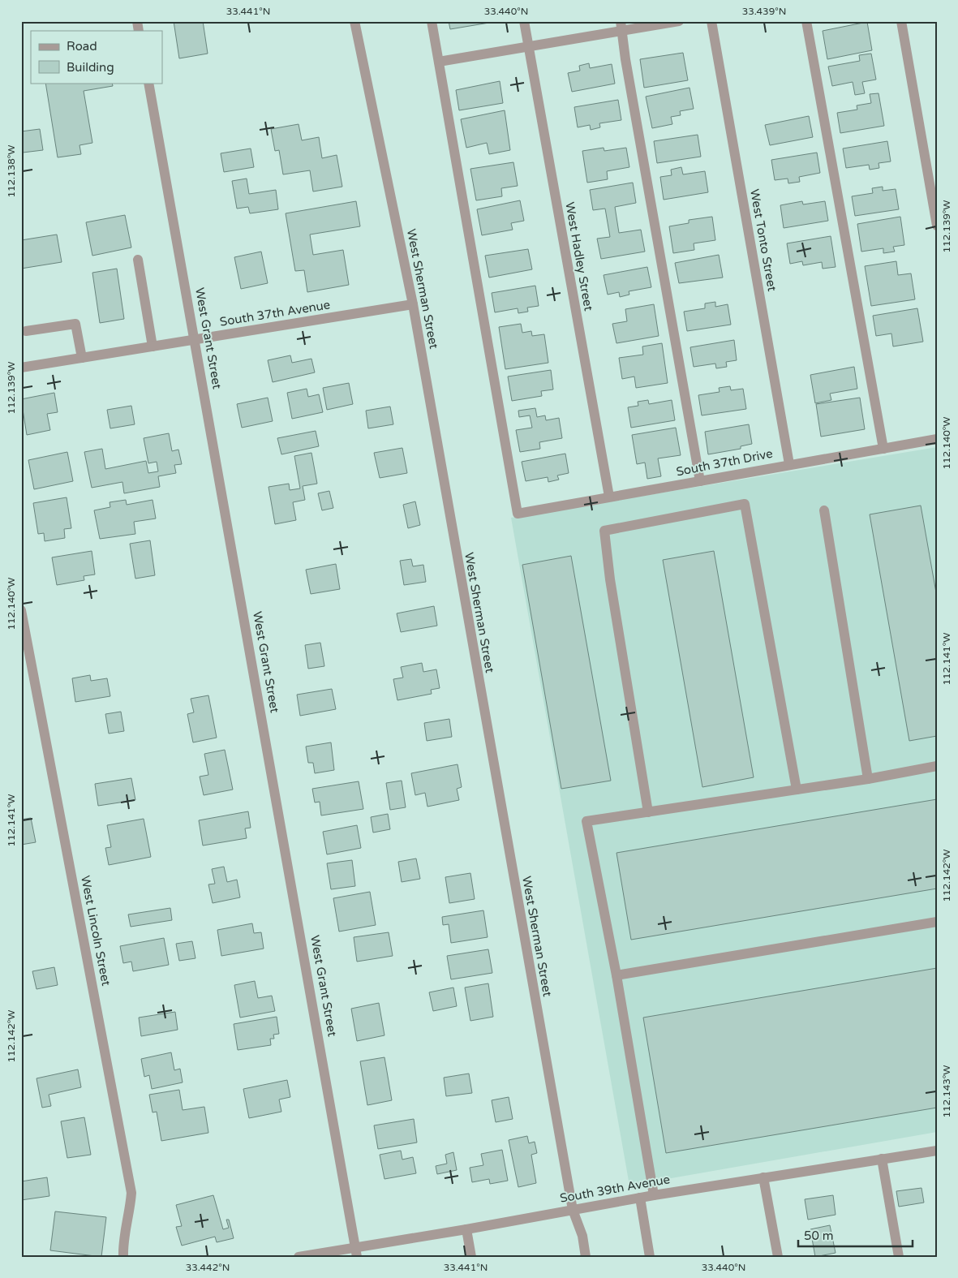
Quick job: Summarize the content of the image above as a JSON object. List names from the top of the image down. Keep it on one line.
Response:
{"streets":{"street":["West Tonto Street","West Hadley Street","West Sherman Street","South 37th Avenue","West Grant Street","South 37th Drive","West Lincoln Street","South 39th Avenue"]},"crossings":[["West Tonto Street","South 37th Drive"],["West Hadley Street","South 37th Drive"],["West Sherman Street","South 37th Avenue"],["West Sherman Street","South 39th Avenue"],["South 37th Avenue","West Grant Street"],["West Grant Street","South 39th Avenue"]],"legend":["Road","Building"],"scale_bar":"50 m","coordinates":["33.441°N","33.440°N","33.439°N","112.138°W","112.139°W","112.140°W","112.141°W","112.142°W","112.143°W","33.442°N"]}
